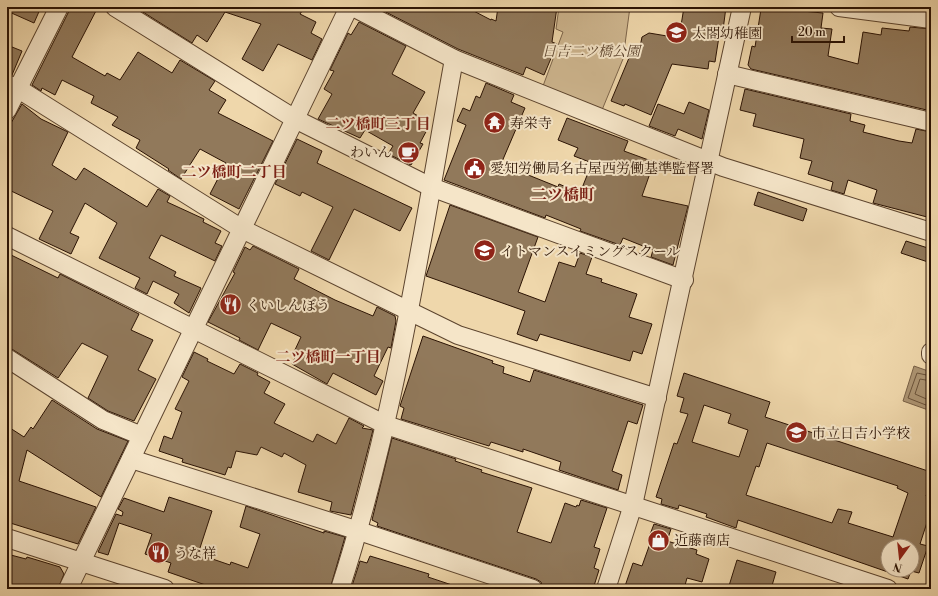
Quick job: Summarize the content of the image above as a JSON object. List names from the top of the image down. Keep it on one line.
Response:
{"districts":["二ツ橋町三丁目","二ツ橋町二丁目","二ツ橋町","二ツ橋町一丁目"],"parks":["日吉二ツ橋公園"],"places":{"school or university":["太閤幼稚園","イトマンスイミングスクール","市立日吉小学校"],"temple":["寿栄寺"],"cafe":["わいん"],"public building":["愛知労働局名古屋西労働基準監督署"],"restaurant":["くいしんぼう","うな祥"],"shop":["近藤商店"]},"scale_bar":"20 m","north":"bottom"}
